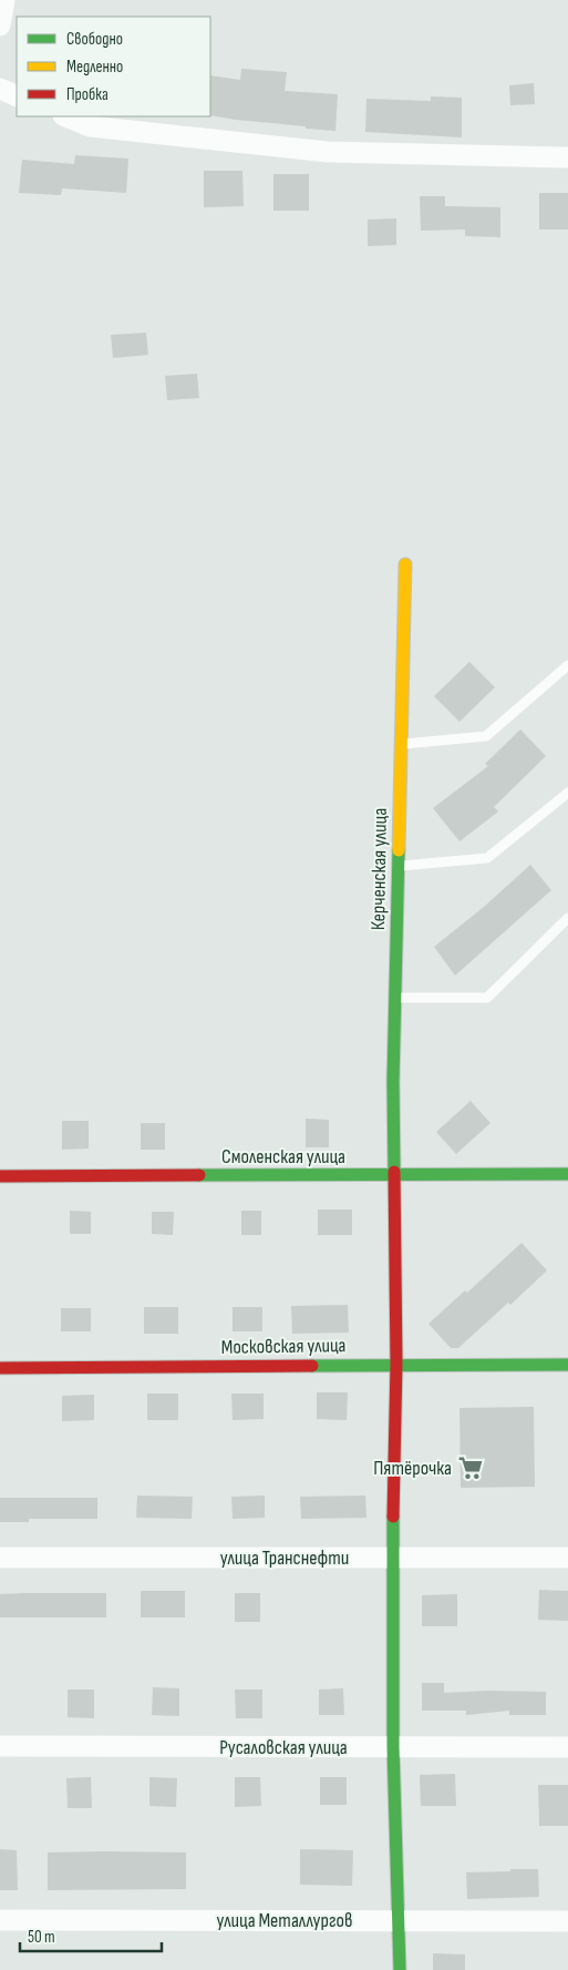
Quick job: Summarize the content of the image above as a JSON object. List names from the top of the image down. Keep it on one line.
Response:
{"streets":{"street":["Керченская улица","Смоленская улица","Московская улица","улица Транснефти","Русаловская улица","улица Металлургов"]},"crossings":[["Керченская улица","Смоленская улица"],["Керченская улица","Московская улица"],["Керченская улица","улица Транснефти"],["Керченская улица","Русаловская улица"],["Керченская улица","улица Металлургов"]],"places":{"supermarket":["Пятёрочка"]},"legend":["Свободно","Медленно","Пробка"],"scale_bar":"50 m"}
